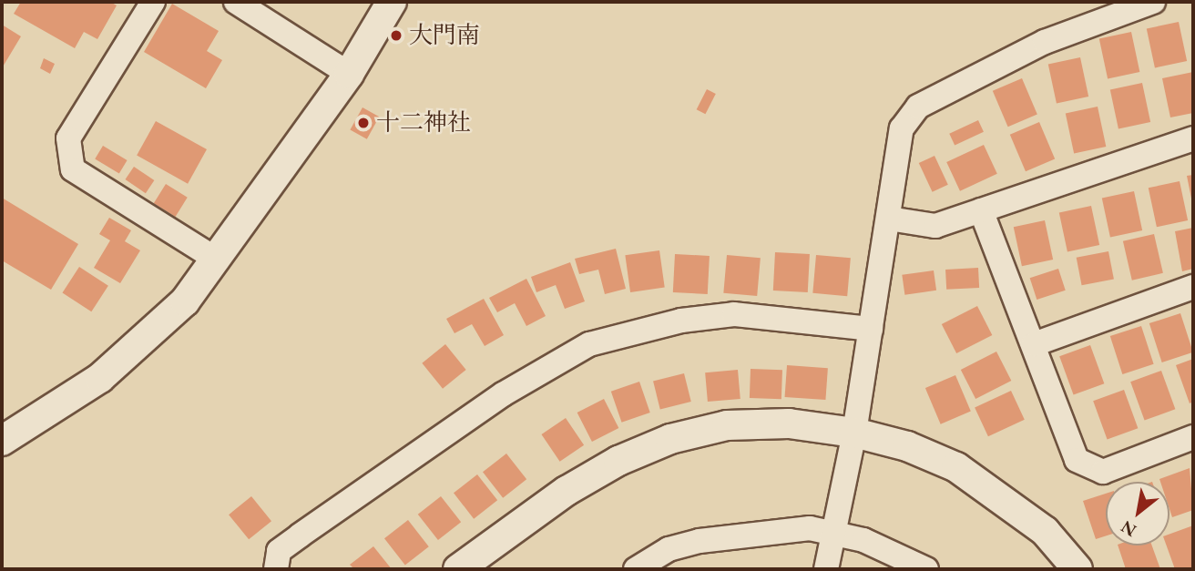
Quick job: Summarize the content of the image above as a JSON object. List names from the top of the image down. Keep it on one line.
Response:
{"places":["大門南","十二神社"],"north":"bottom left"}
